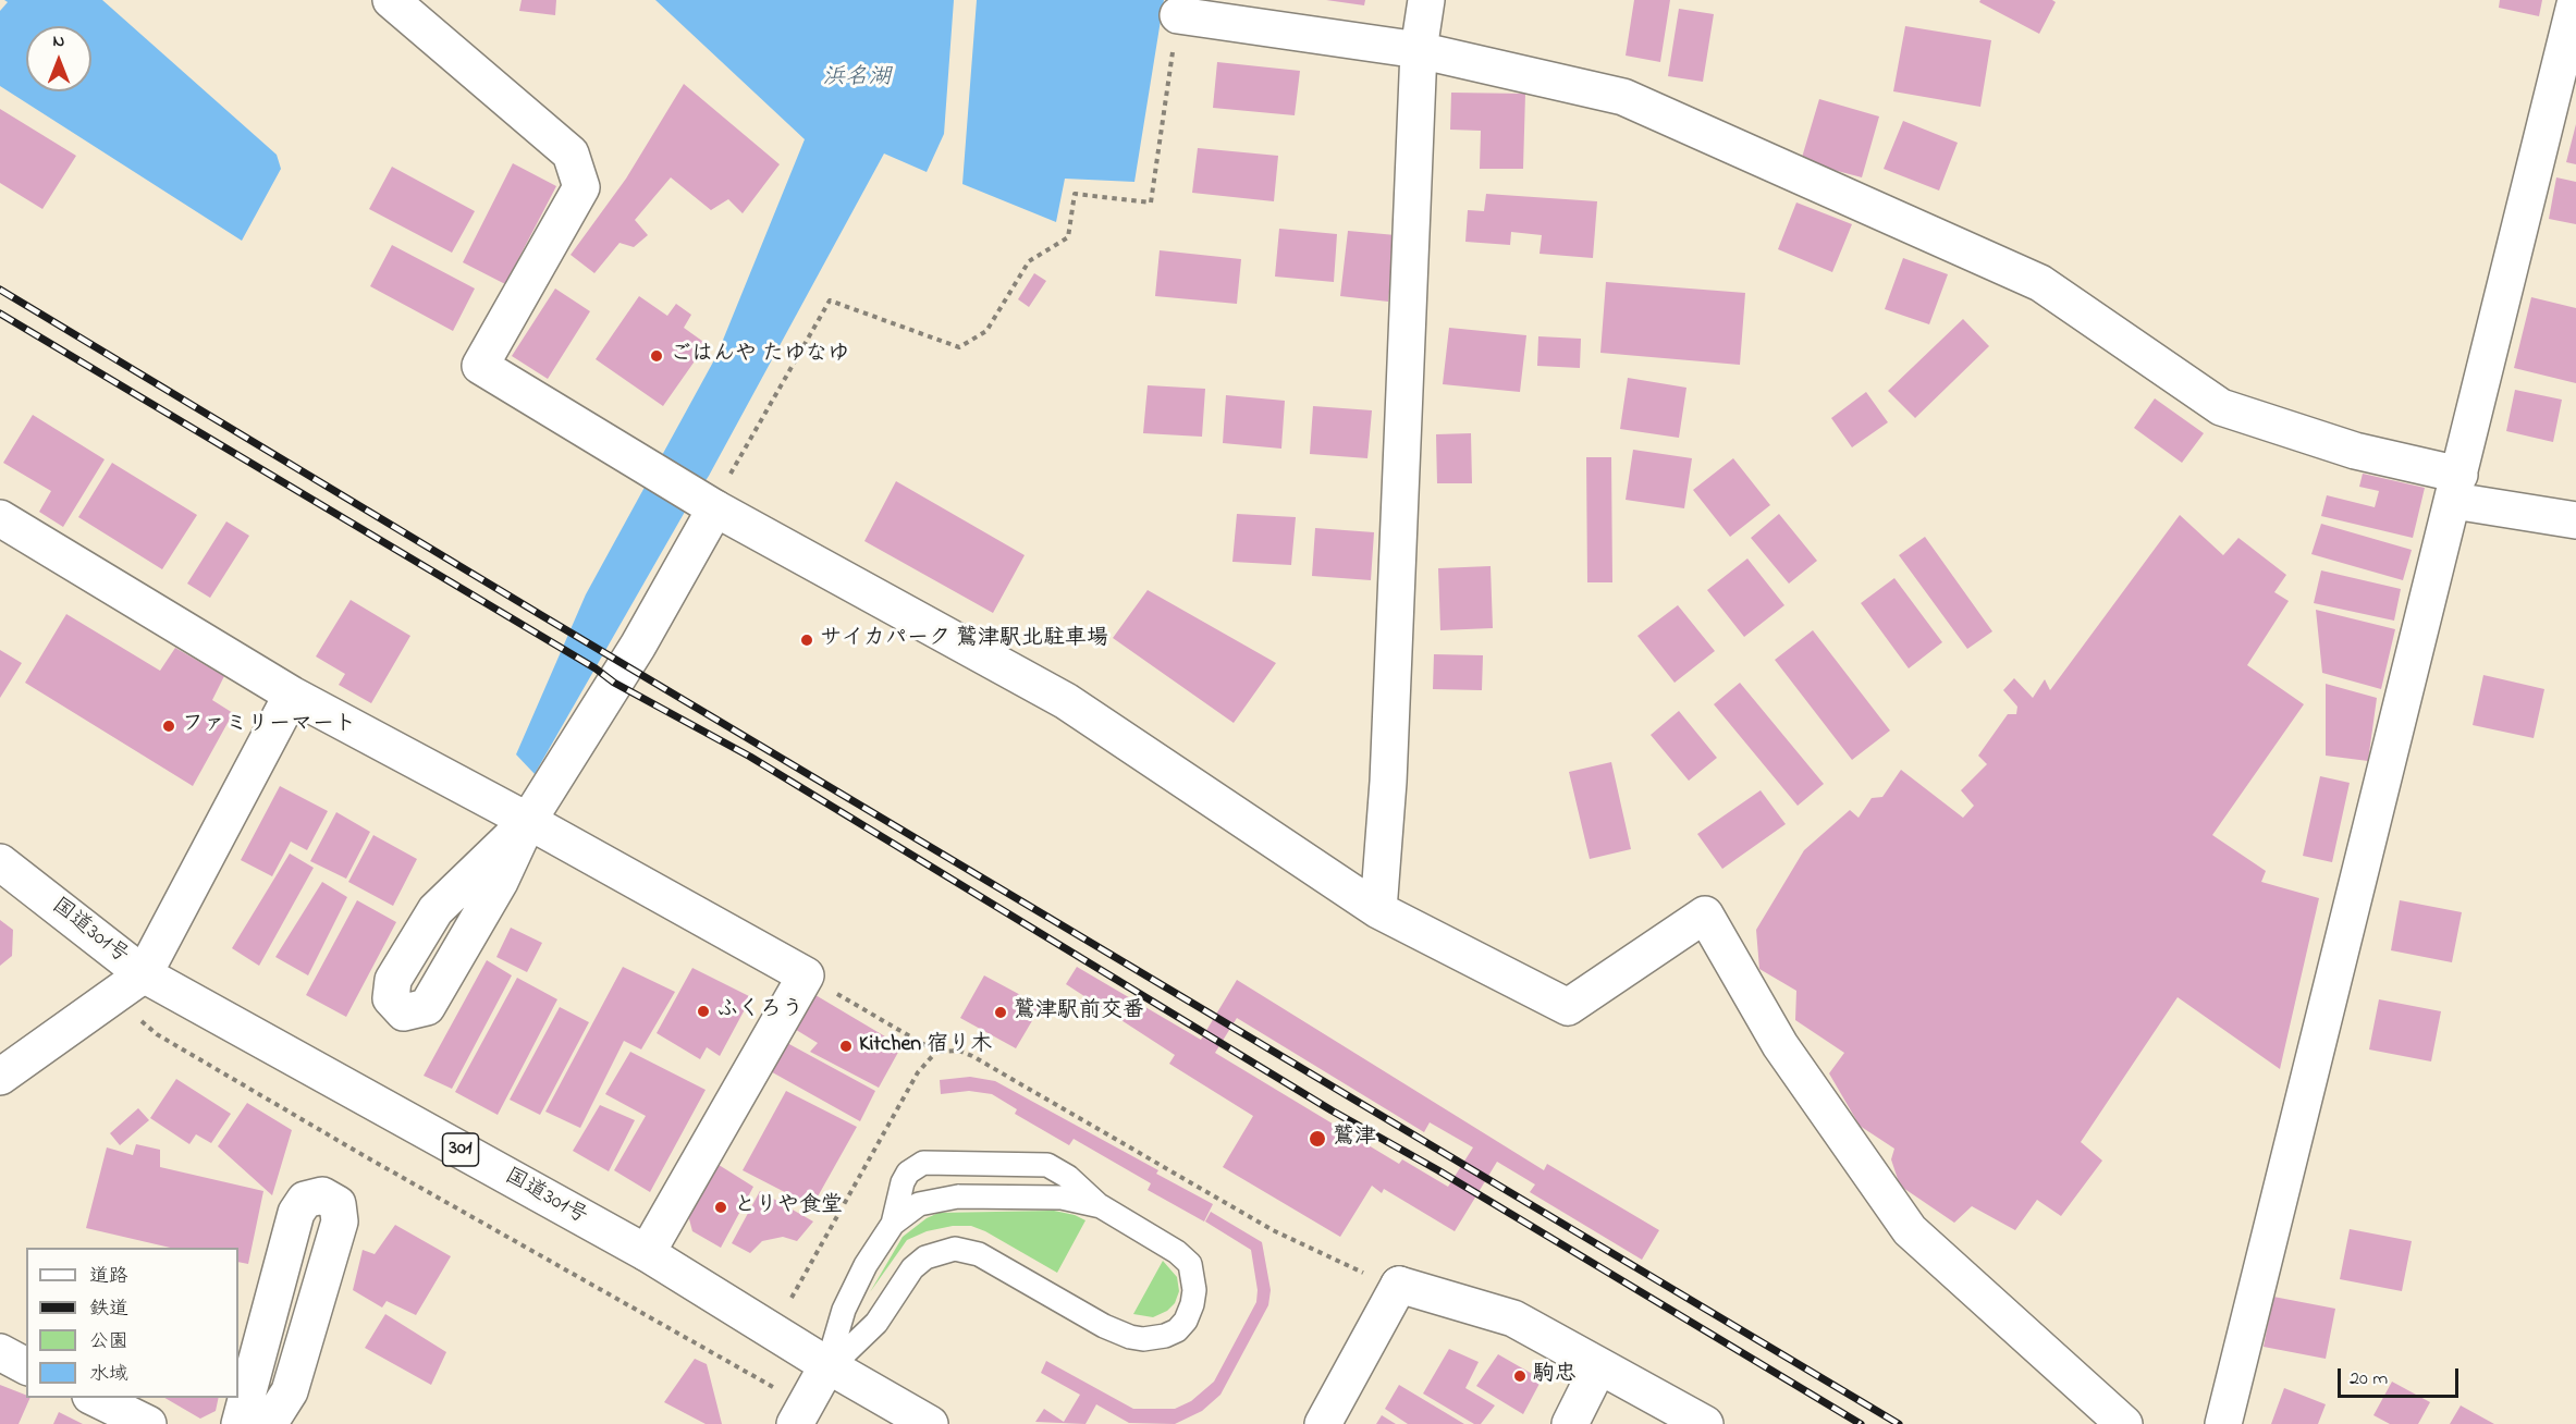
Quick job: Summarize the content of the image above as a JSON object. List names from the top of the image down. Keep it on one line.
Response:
{"streets":{"main road":["国道301号","301"]},"water":["浜名湖"],"places":["ごはんや たゆなゆ","サイカパーク 鷲津駅北駐車場","ファミリーマート","ふくろう","鷲津駅前交番","Kitchen 宿り木","鷲津","とりや食堂","駒忠"],"legend":["道路","鉄道","公園","水域"],"scale_bar":"20 m","north":"top"}
